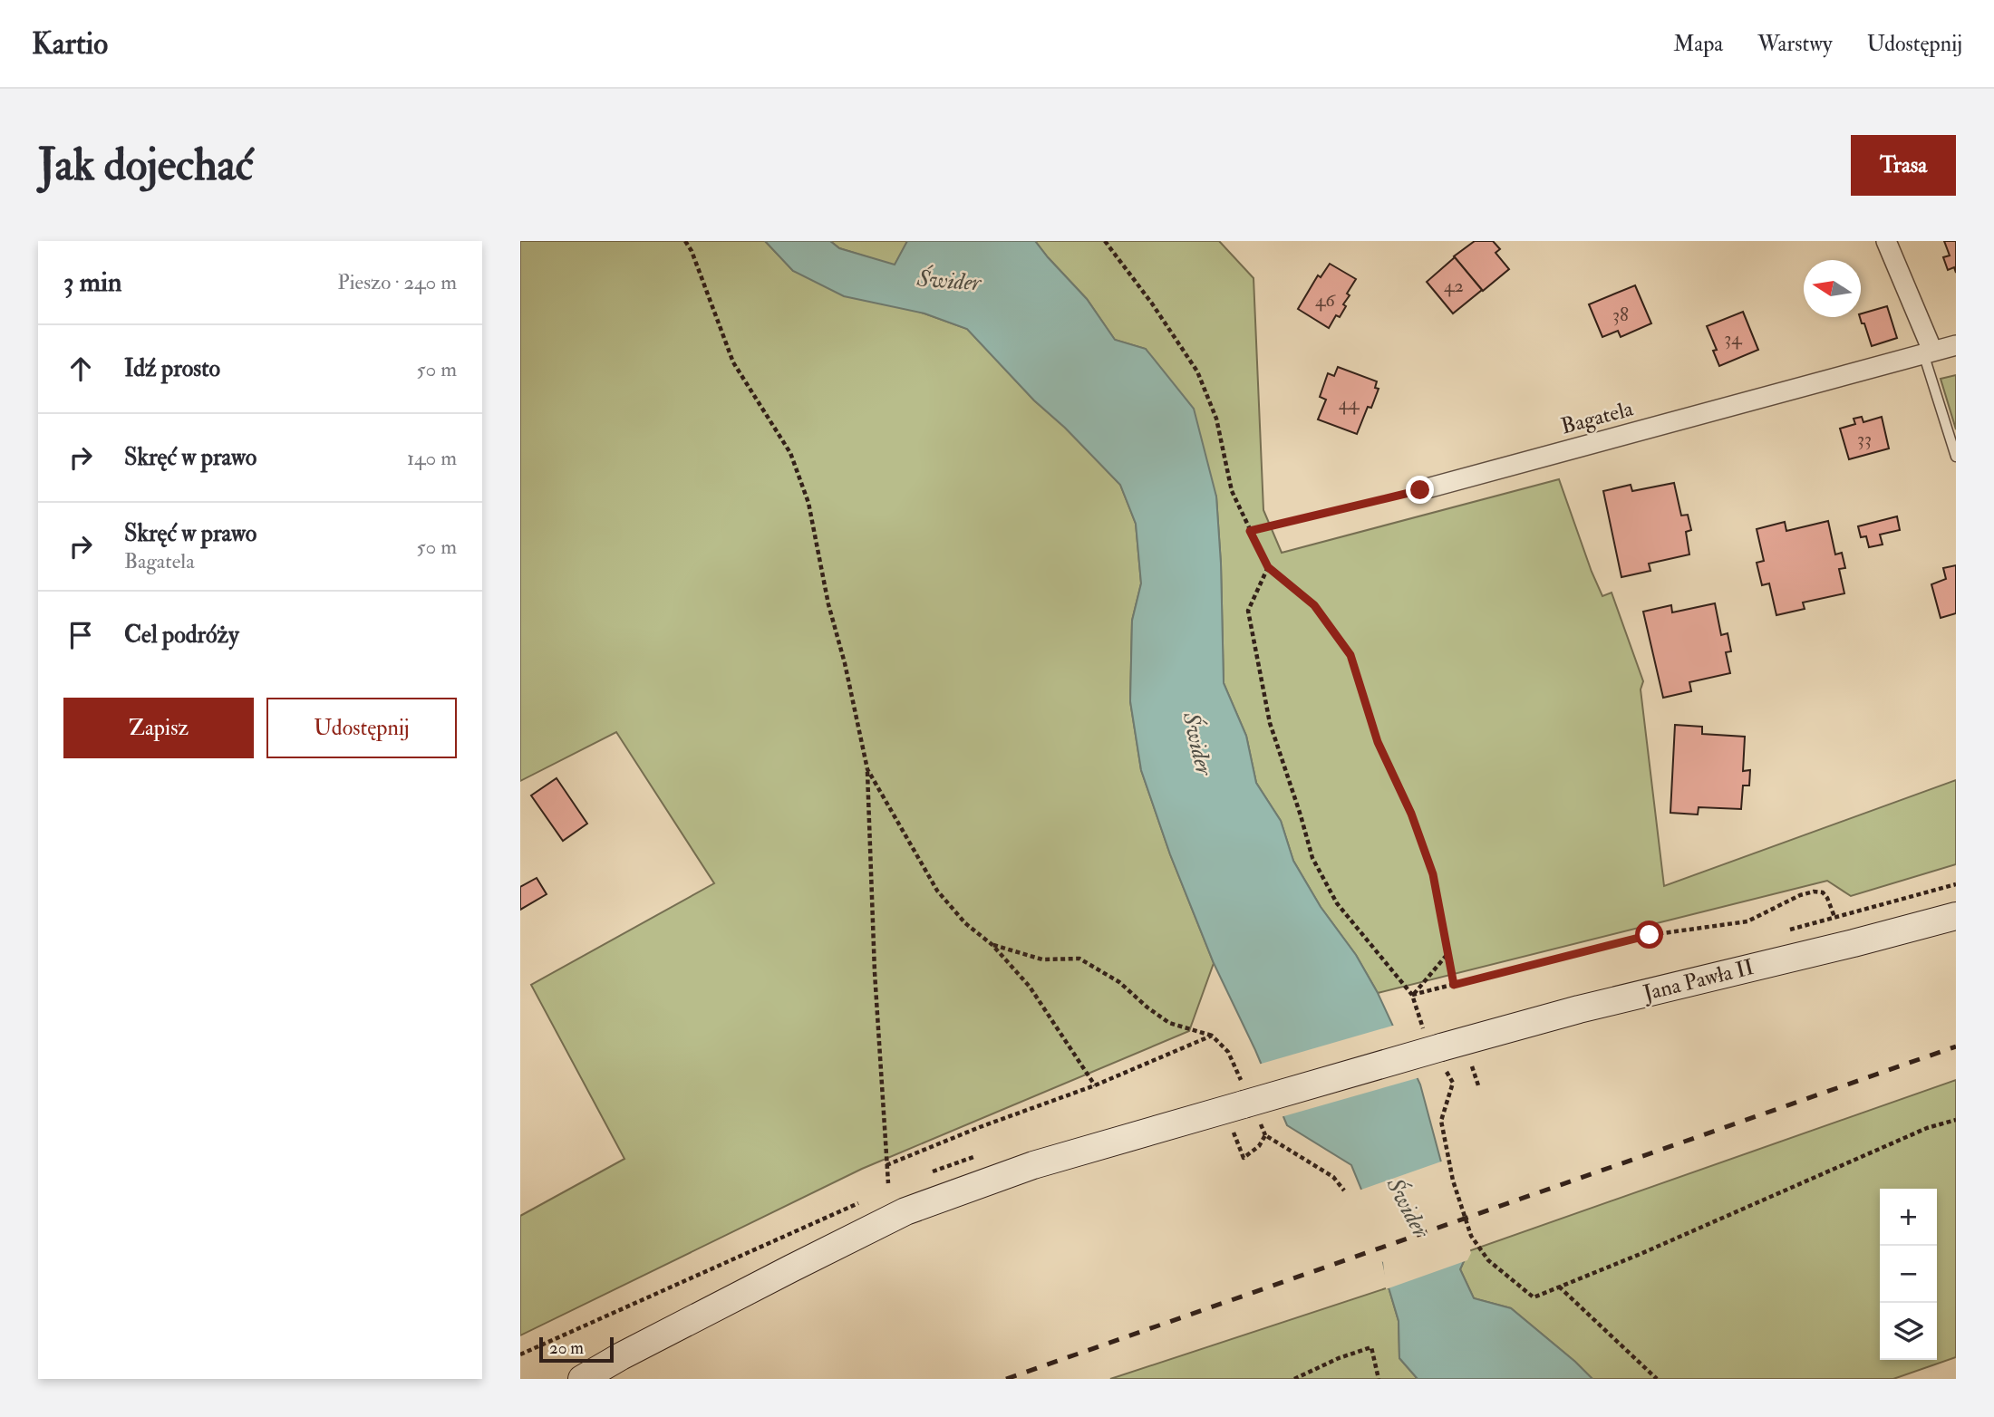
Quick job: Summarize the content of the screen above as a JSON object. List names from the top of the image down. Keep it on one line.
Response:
{"streets":{"main road":["Jana Pawła II"],"street":["Bagatela"]},"water":["Świder"],"house_numbers":["42","46","38","34","44","33"],"scale_bar":"20 m","north":"left","page":{"header":"Kartio","nav":["Mapa","Warstwy","Udostępnij"],"buttons":["Trasa",["Zapisz","Udostępnij"]],"title":"Jak dojechać","heading":["3 min","Pieszo · 240 m"],"list":[["Idź prosto","50 m"],["Skręć w prawo","140 m"],["Skręć w prawo","Bagatela","50 m"],"Cel podróży"],"map_buttons":["+","−"],"scale":"20 m"}}
